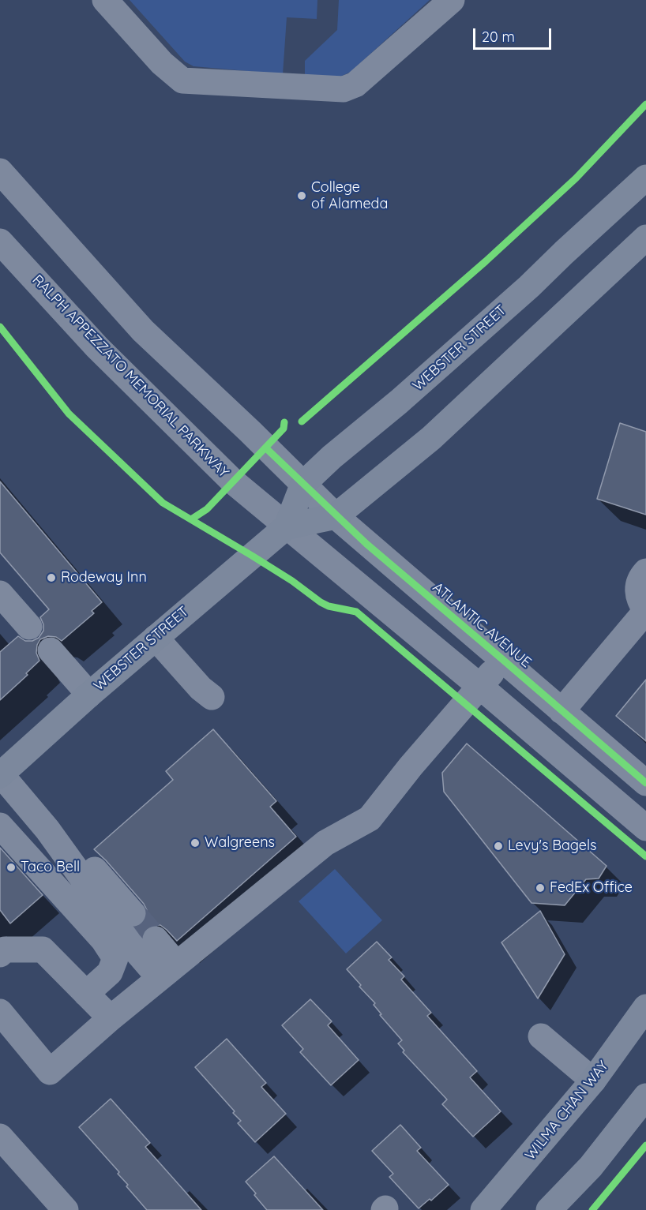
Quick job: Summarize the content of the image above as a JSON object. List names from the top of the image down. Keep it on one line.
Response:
{"streets":{"main road":["WEBSTER STREET","WILMA CHAN WAY"],"street":["RALPH APPEZZATO MEMORIAL PARKWAY","ATLANTIC AVENUE"]},"crossings":[["WEBSTER STREET","RALPH APPEZZATO MEMORIAL PARKWAY"],["WEBSTER STREET","ATLANTIC AVENUE"]],"places":["College of Alameda","Rodeway Inn","Walgreens","Levy's Bagels","Taco Bell","FedEx Office"],"scale_bar":"20 m"}
